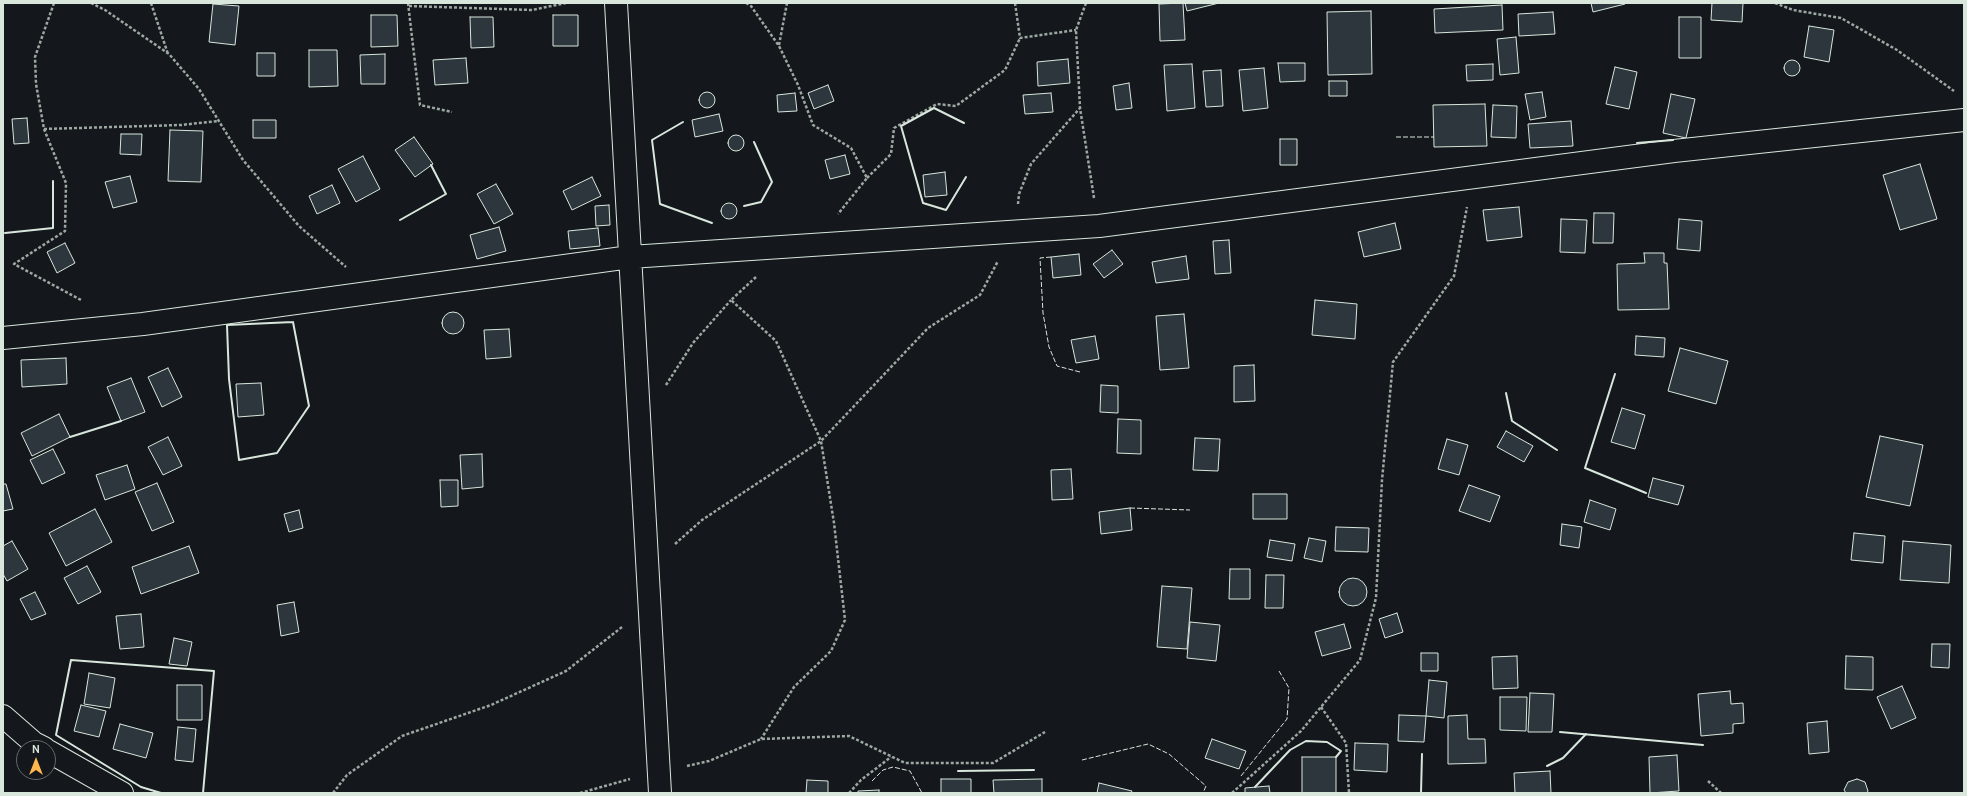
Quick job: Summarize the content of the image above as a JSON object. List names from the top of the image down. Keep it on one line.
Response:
{"north":"top"}
